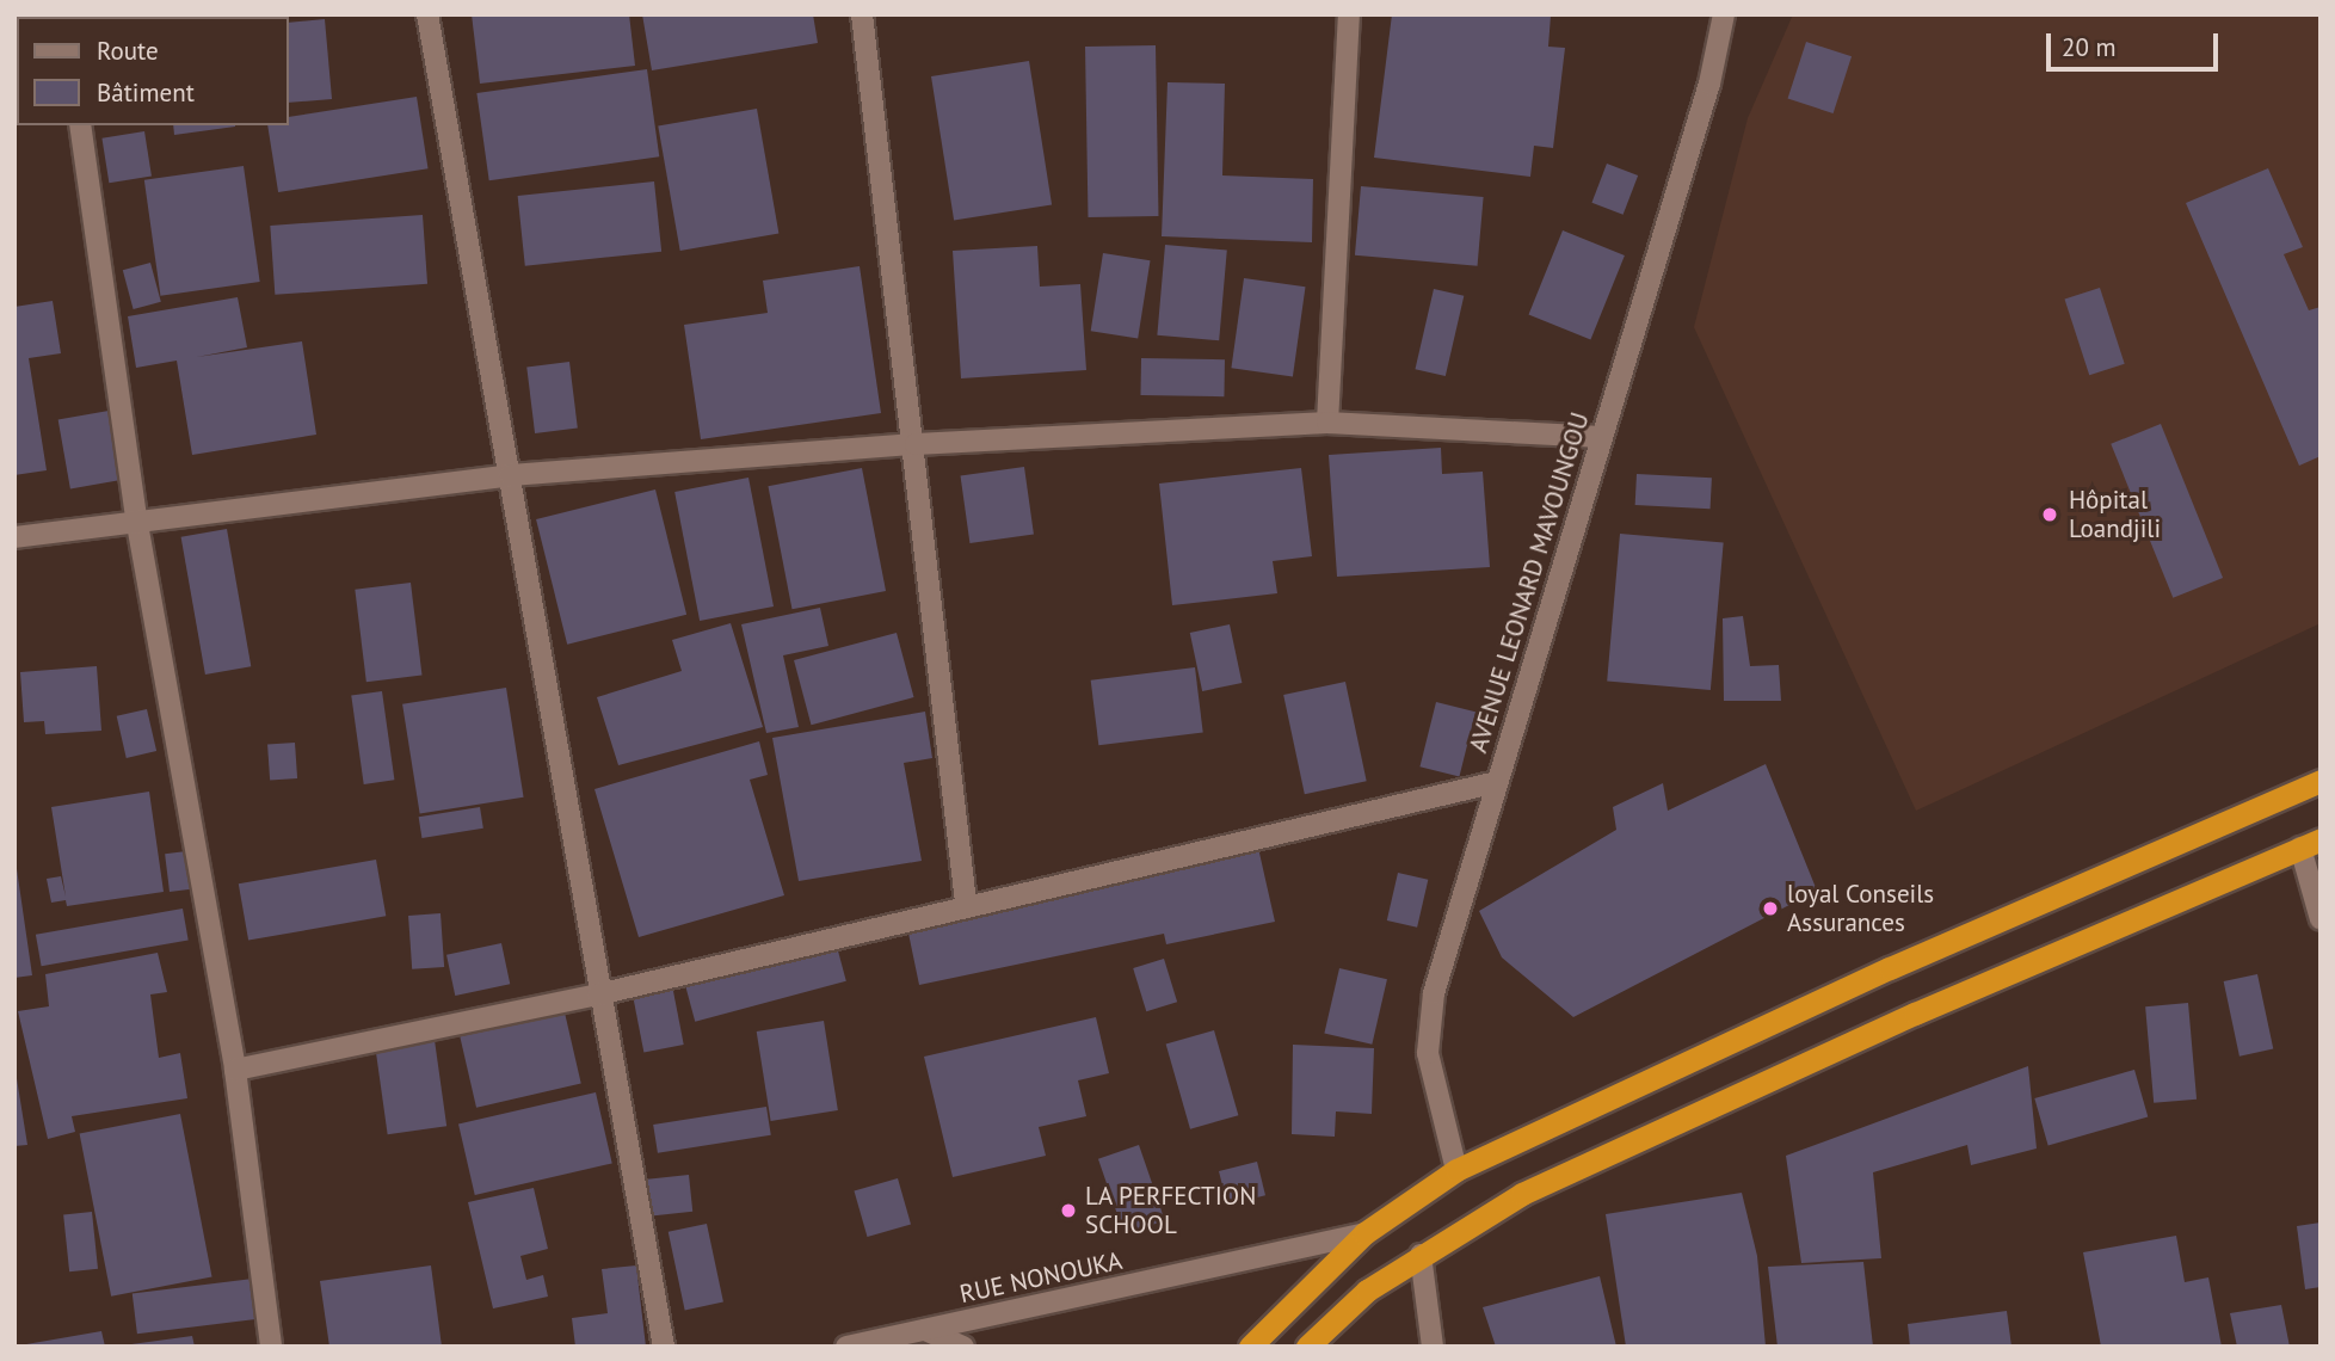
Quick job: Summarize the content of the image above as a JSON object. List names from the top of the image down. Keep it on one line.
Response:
{"streets":{"street":["AVENUE LEONARD MAVOUNGOU","RUE NONOUKA"]},"places":["Hôpital Loandjili","loyal Conseils Assurances","LA PERFECTION SCHOOL"],"legend":["Route","Bâtiment"],"scale_bar":"20 m"}
